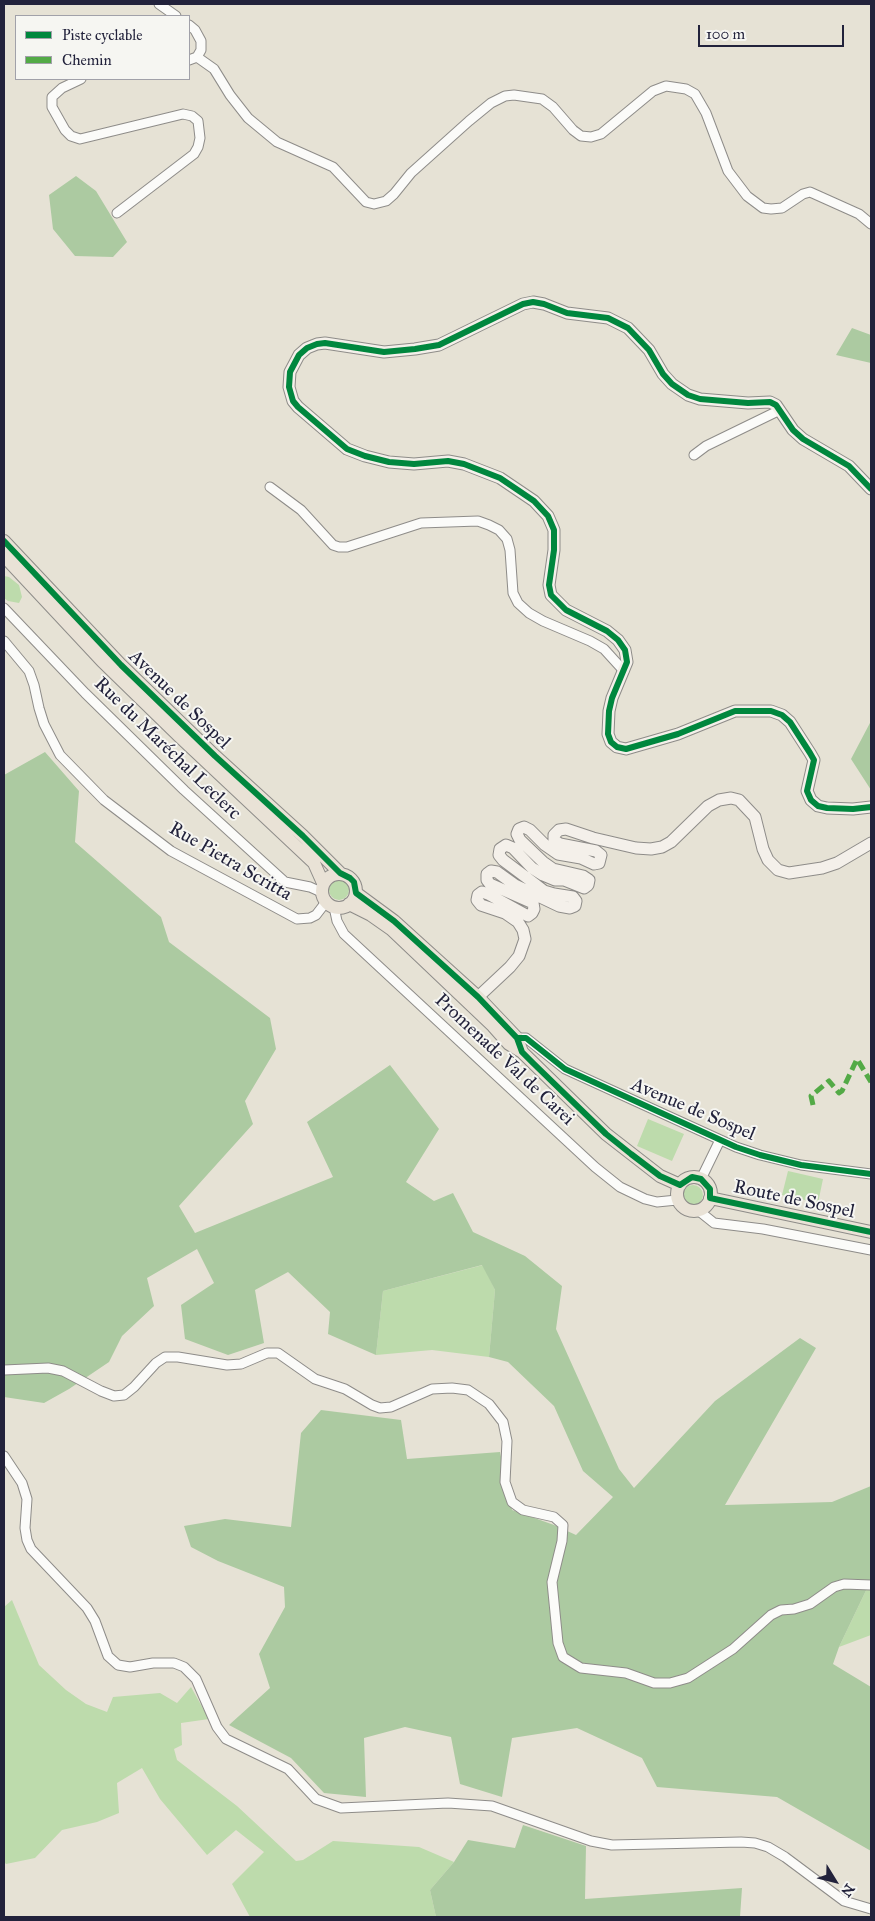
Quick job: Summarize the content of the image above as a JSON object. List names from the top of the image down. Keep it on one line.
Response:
{"streets":{"main road":["Avenue de Sospel","Route de Sospel"],"street":["Rue du Maréchal Leclerc","Rue Pietra Scritta","Promenade Val de Carei"]},"crossings":[["Avenue de Sospel","Rue du Maréchal Leclerc"],["Avenue de Sospel","Rue Pietra Scritta"],["Avenue de Sospel","Promenade Val de Carei"],["Avenue de Sospel","Route de Sospel"],["Rue du Maréchal Leclerc","Rue Pietra Scritta"],["Rue du Maréchal Leclerc","Promenade Val de Carei"],["Rue Pietra Scritta","Promenade Val de Carei"],["Promenade Val de Carei","Route de Sospel"]],"legend":["Piste cyclable","Chemin"],"scale_bar":"100 m","north":"bottom right"}
